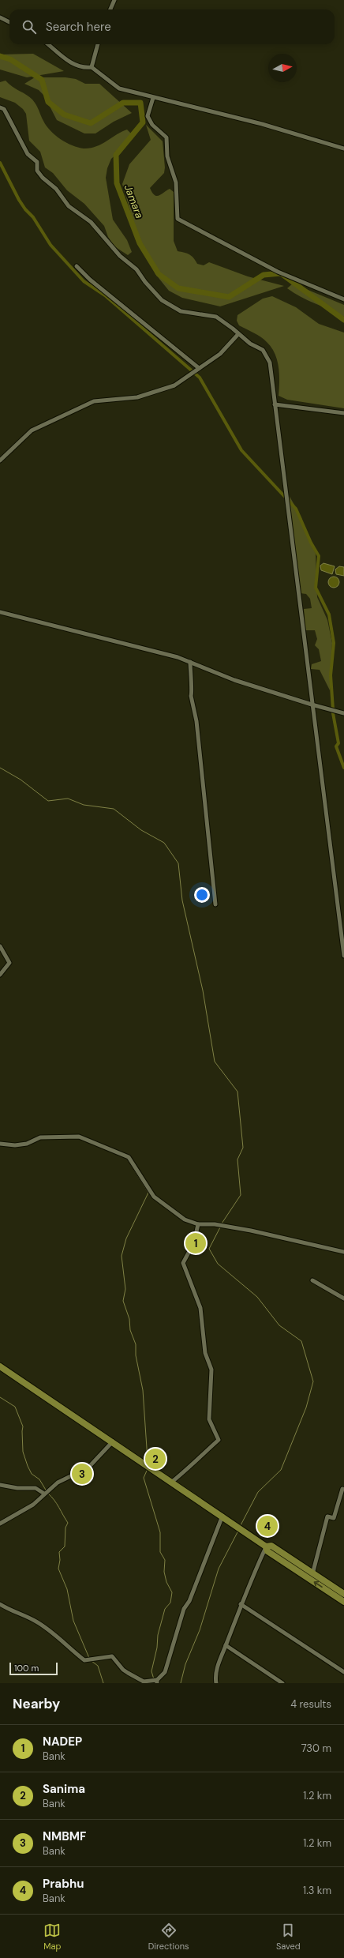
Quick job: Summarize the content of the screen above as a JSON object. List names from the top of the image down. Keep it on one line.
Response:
{"water":["Jamara"],"scale_bar":"100 m","north":"right","page":{"search":"Search here","pins":["1","2","3","4"],"scale":"100 m","heading":["Nearby","4 results"],"list":[{"mark":"1","name":"NADEP","note":"Bank","value":"730 m"},{"mark":"2","name":"Sanima","note":"Bank","value":"1.2 km"},{"mark":"3","name":"NMBMF","note":"Bank","value":"1.2 km"},{"mark":"4","name":"Prabhu","note":"Bank","value":"1.3 km"}],"nav":["Map","Directions","Saved"]}}
